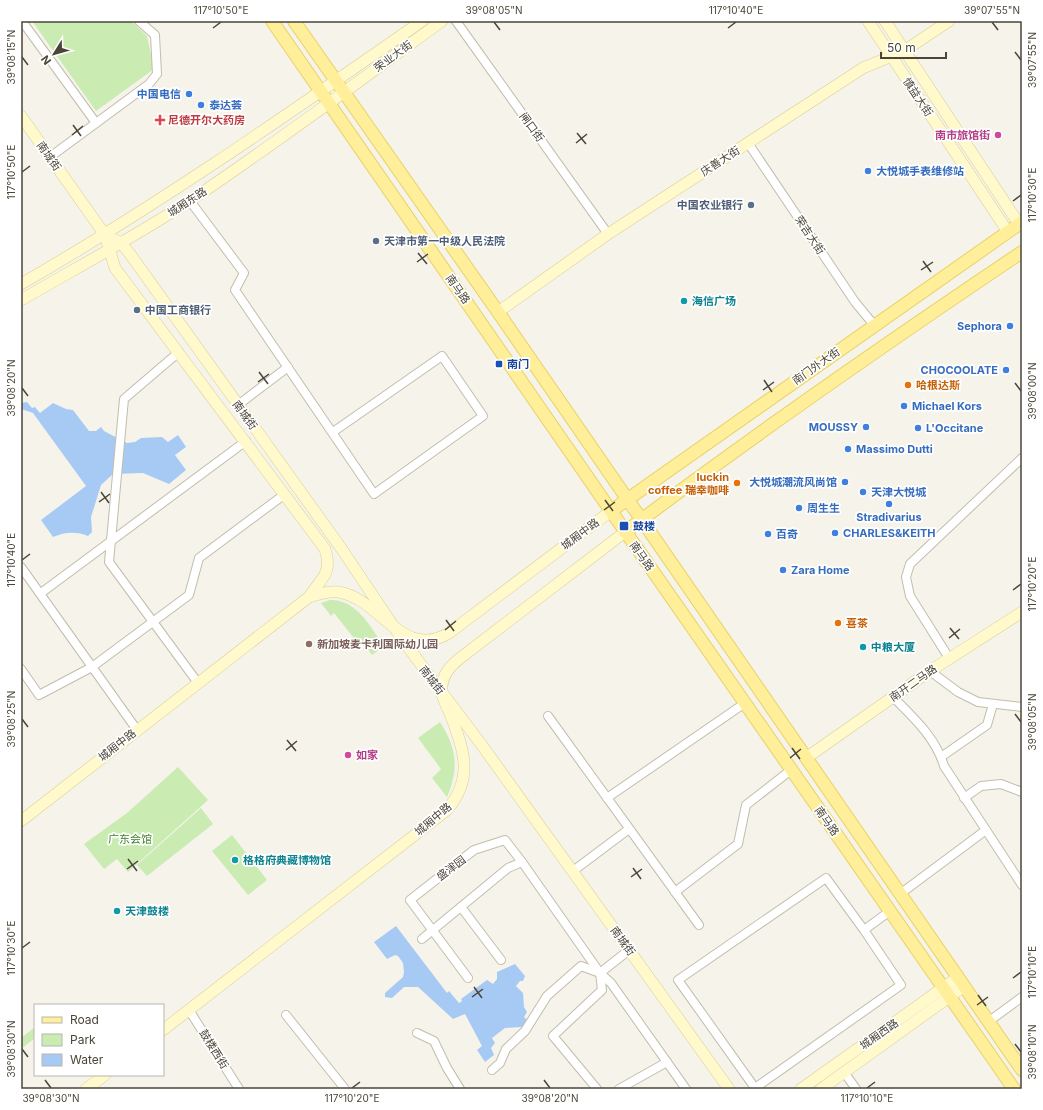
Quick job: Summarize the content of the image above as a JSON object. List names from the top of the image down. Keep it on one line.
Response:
{"streets":{"main road":["南马路","南门外大街"],"street":["荣业大街","慎益大街","闸口街","南城街","庆善大街","城厢东路","荣吉大街","城厢中路","南开二马路","盛津园","城厢西路","鼓楼西街"]},"crossings":[["荣业大街","城厢东路"],["荣业大街","南马路"],["慎益大街","庆善大街"],["慎益大街","南门外大街"],["闸口街","庆善大街"],["南城街","城厢东路"],["南城街","城厢中路"],["庆善大街","荣吉大街"],["庆善大街","南马路"],["城厢东路","南马路"],["荣吉大街","南门外大街"],["南马路","南门外大街"],["南马路","城厢中路"],["南马路","南开二马路"],["南马路","城厢西路"],["南门外大街","城厢中路"],["城厢中路","鼓楼西街"]],"parks":["广东会馆"],"places":{"other":["中国电信","泰达荟","南市旅馆街","大悦城手表维修站","中国农业银行","天津市第一中级人民法院","海信广场","中国工商银行","Sephora","CHOCOOLATE","哈根达斯","Michael Kors","MOUSSY","L'Occitane","Massimo Dutti","大悦城潮流风尚馆","luckin coffee 瑞幸咖啡","天津大悦城","Stradivarius","周生生","CHARLES&KEITH","百奇","Zara Home","喜茶","新加坡麦卡利国际幼儿园","中粮大厦","如家","格格府典藏博物馆","天津鼓楼"],"health":["尼德开尔大药房"],"transit":["南门","鼓楼"]},"legend":["Road","Park","Water"],"scale_bar":"50 m","north":"bottom left","coordinates":["117°10'50\"E","39°08'05\"N","117°10'40\"E","39°07'55\"N","39°08'15\"N","117°10'30\"E","39°08'20\"N","39°08'00\"N","117°10'20\"E","39°08'25\"N","117°10'10\"E","39°08'30\"N","39°08'10\"N"]}
